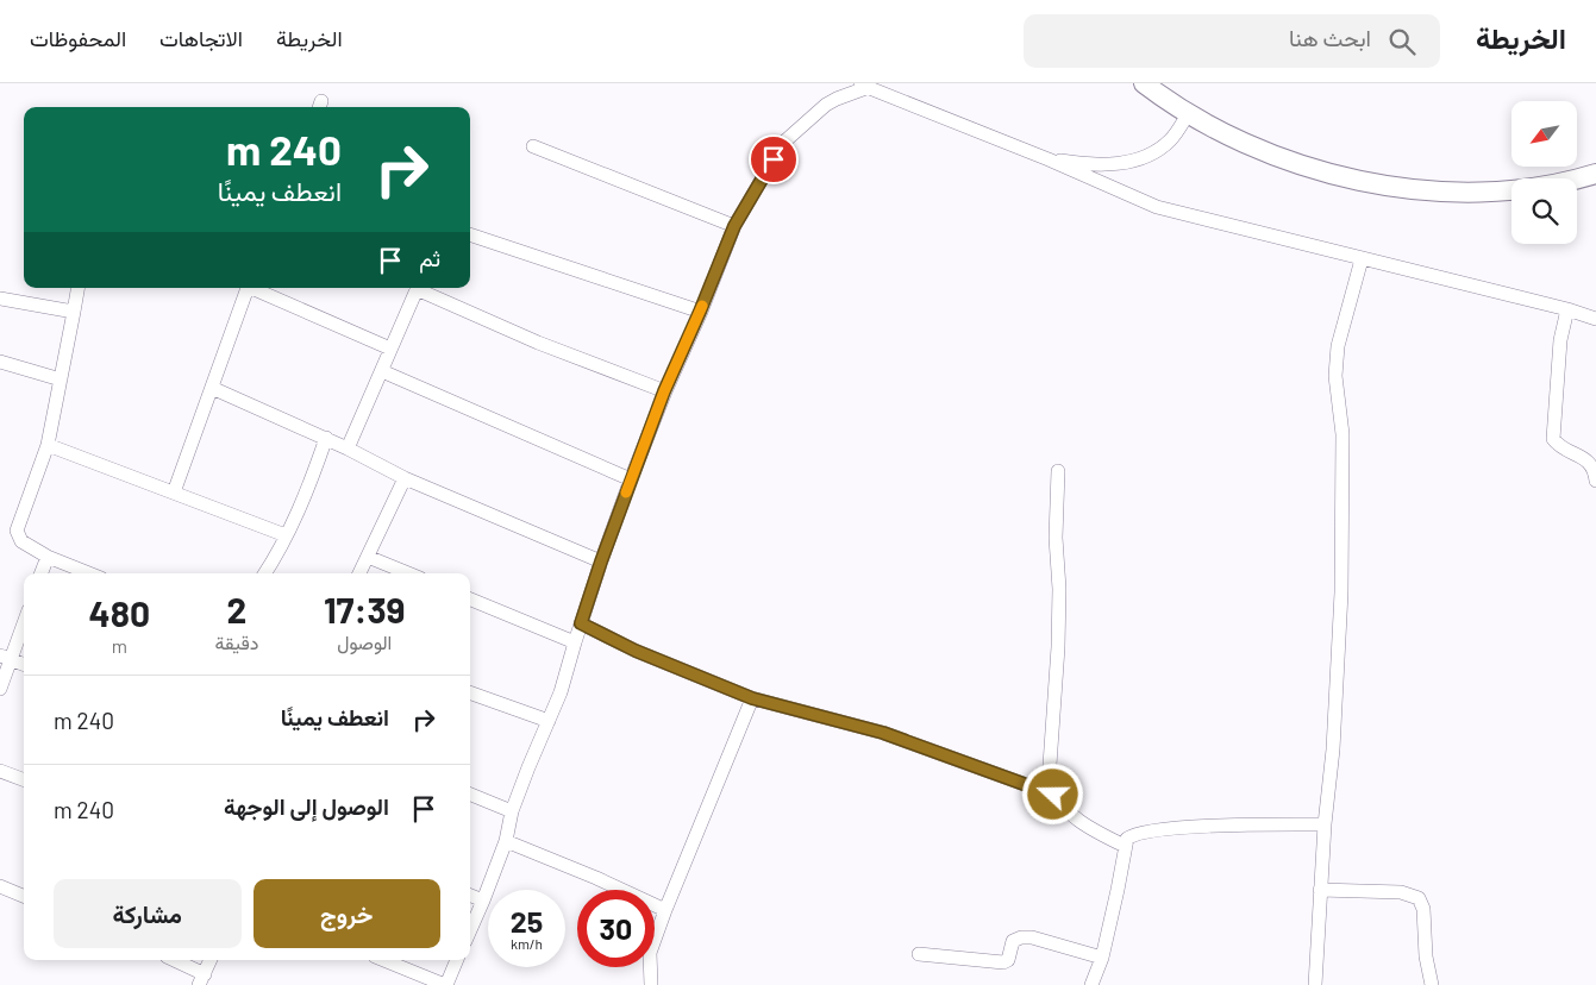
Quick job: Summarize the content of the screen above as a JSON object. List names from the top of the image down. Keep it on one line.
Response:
{"north":"bottom left","page":{"header":"الخريطة","search":"ابحث هنا","nav":["الخريطة","الاتجاهات","المحفوظات"],"turn":["240 m","انعطف يمينًا"],"then":"ثم","eta":["17:39","الوصول","2","دقيقة","480","m"],"list":[{"name":"انعطف يمينًا","value":"240 m"},{"name":"الوصول إلى الوجهة","value":"240 m"}],"buttons":["خروج","مشاركة"],"speed":"25 km/h","limit":"30"}}
